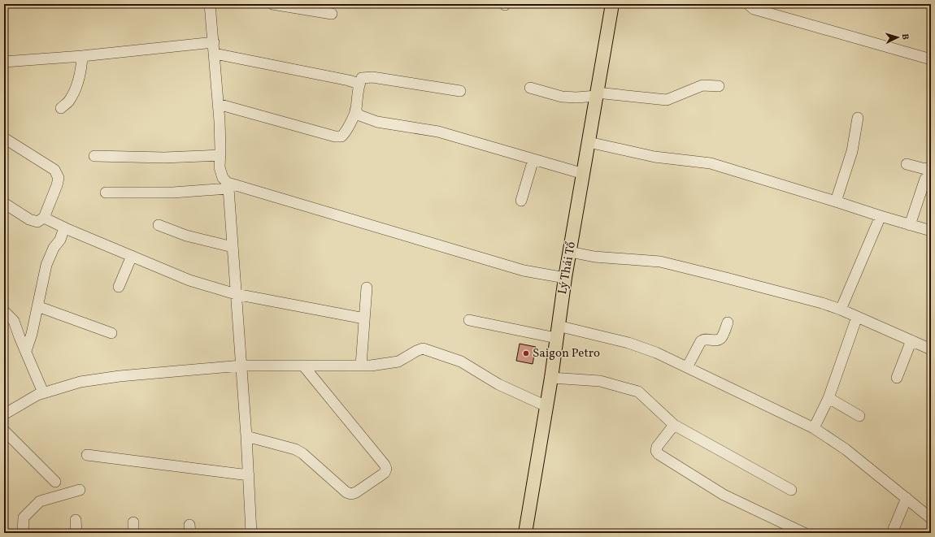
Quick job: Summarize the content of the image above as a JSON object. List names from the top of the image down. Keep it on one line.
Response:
{"streets":{"main road":["Lý Thái Tổ"]},"places":["Saigon Petro"],"north":"right"}
